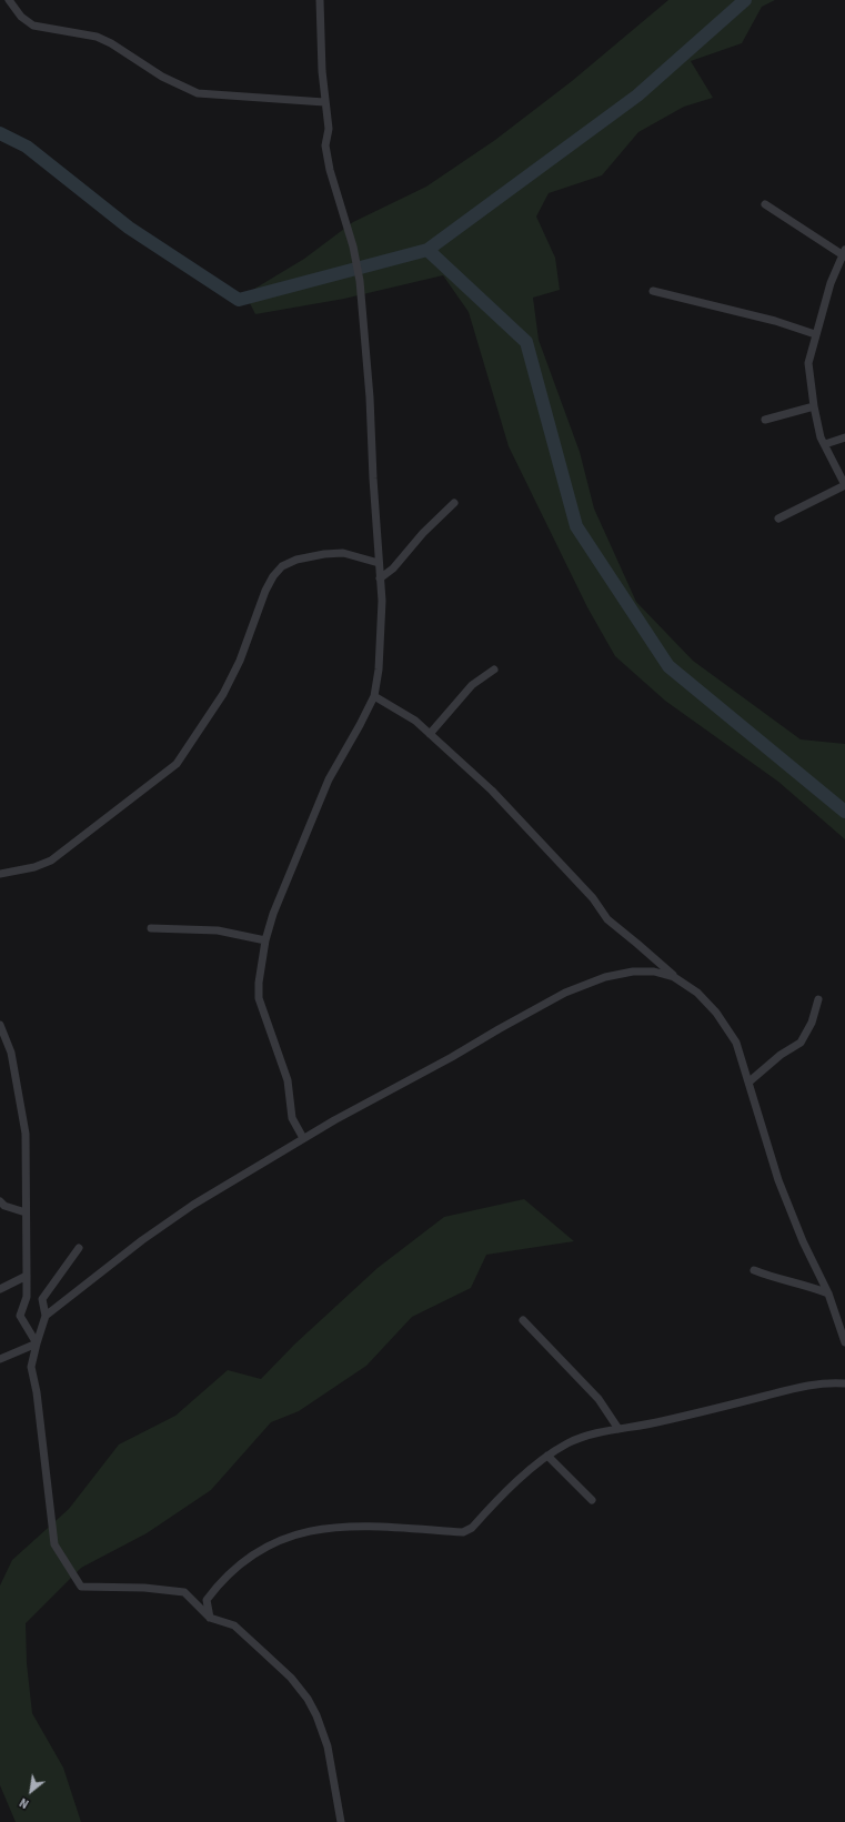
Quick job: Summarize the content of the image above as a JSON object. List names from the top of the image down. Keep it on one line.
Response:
{"north":"bottom left"}
